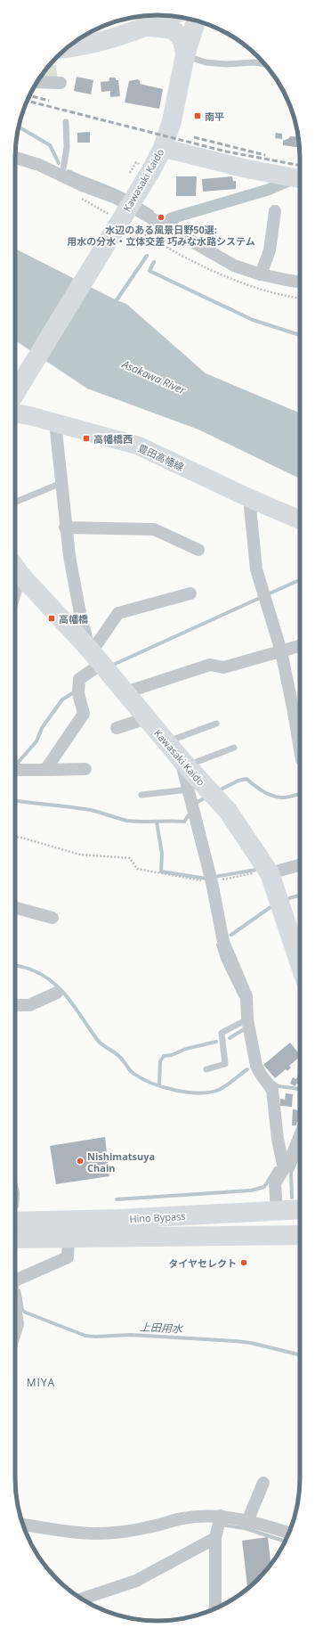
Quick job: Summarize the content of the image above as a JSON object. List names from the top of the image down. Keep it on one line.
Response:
{"streets":{"main road":["Kawasaki Kaido","豊田高幡線","Hino Bypass"]},"districts":["MIYA"],"water":["Asakawa River","上田用水"],"places":{"transit":["南平","高幡橋西","高幡橋"],"other":["水辺のある風景日野50選: 用水の分水・立体交差 巧みな水路システム","Nishimatsuya Chain","タイヤセレクト"]}}
